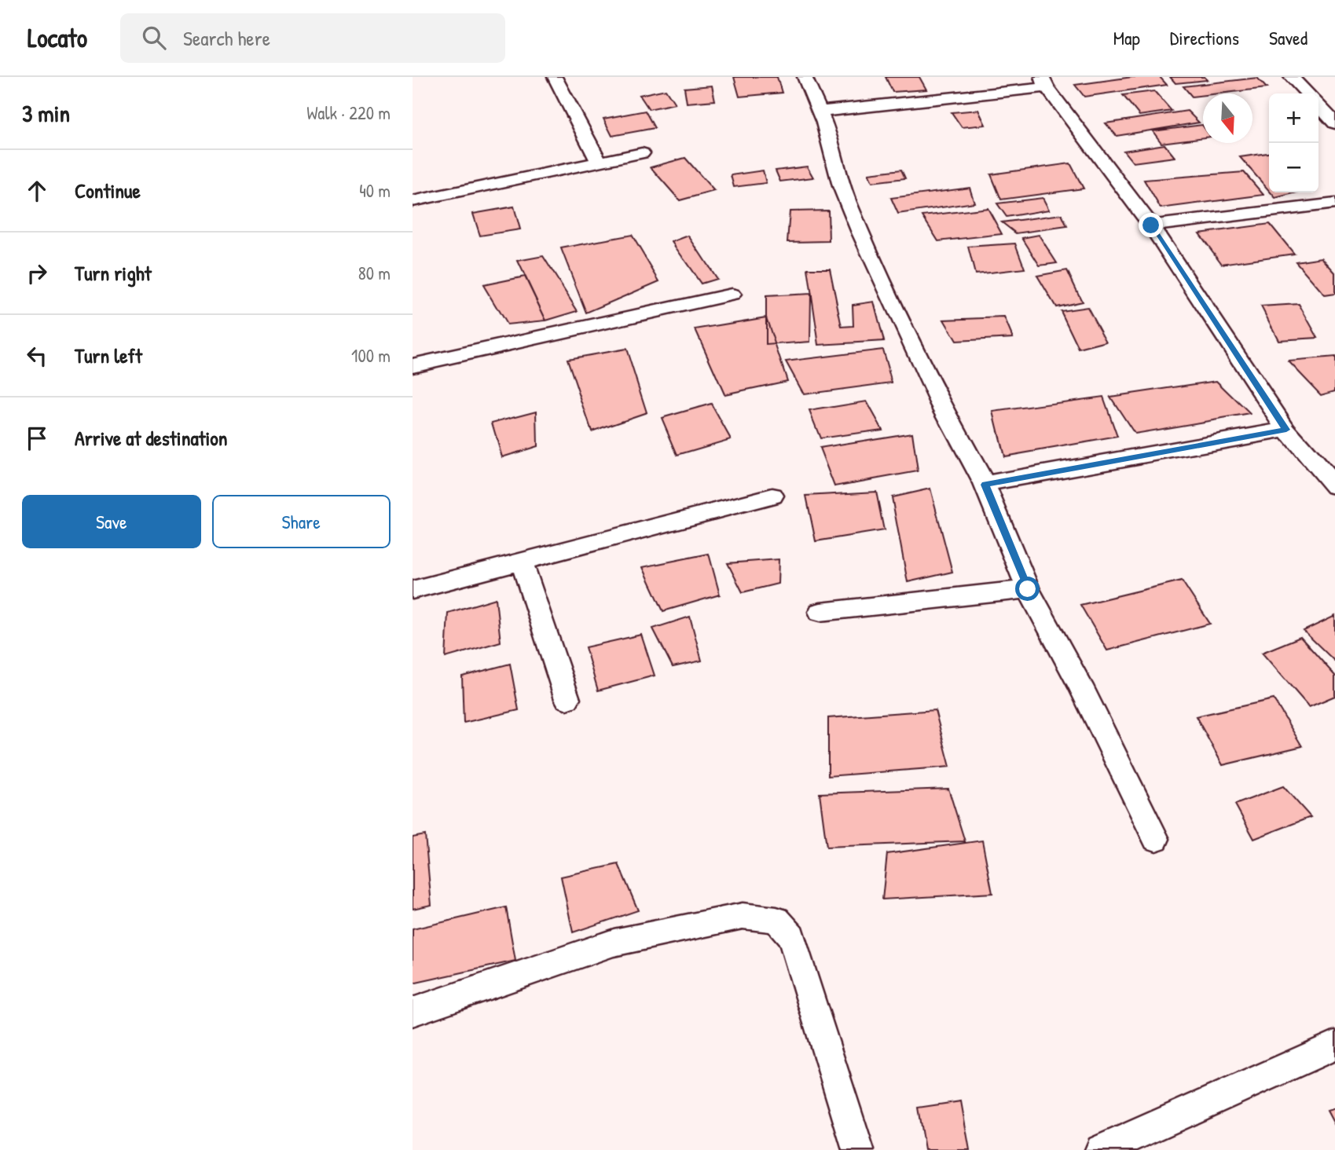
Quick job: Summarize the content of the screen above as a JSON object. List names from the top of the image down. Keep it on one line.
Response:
{"north":"bottom","page":{"header":"Locato","search":"Search here","nav":["Map","Directions","Saved"],"heading":["3 min","Walk · 220 m"],"map_buttons":["+","−"],"list":[["Continue","40 m"],["Turn right","80 m"],["Turn left","100 m"],"Arrive at destination"],"buttons":["Save","Share"]}}
